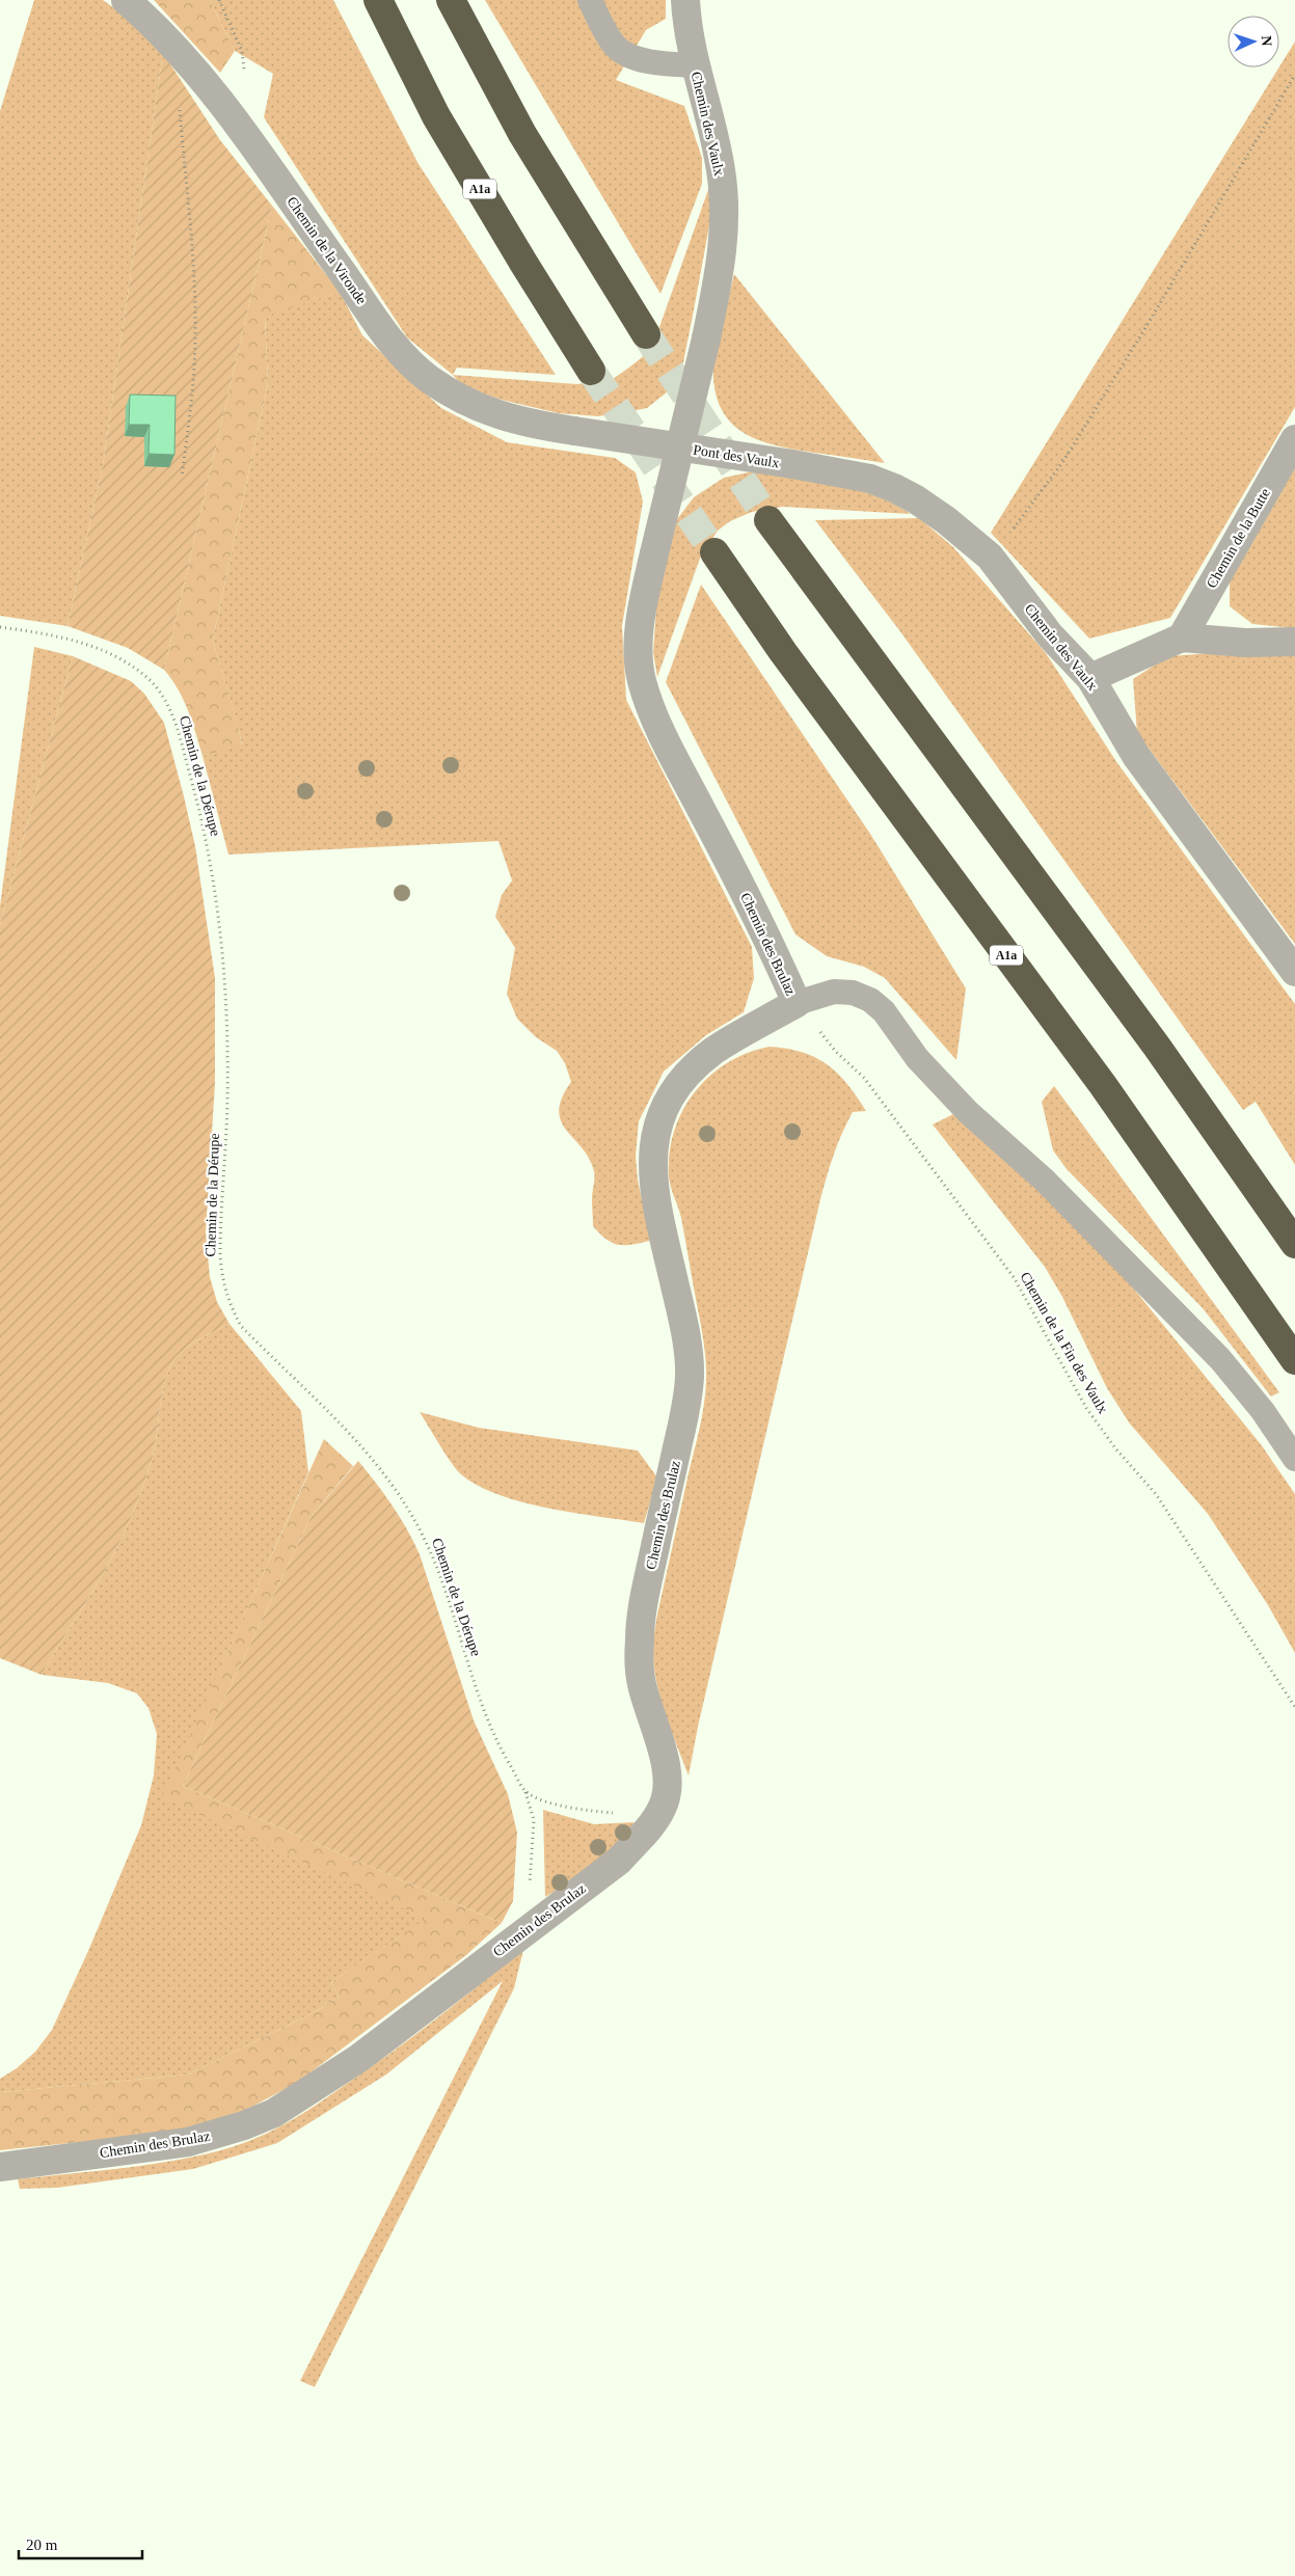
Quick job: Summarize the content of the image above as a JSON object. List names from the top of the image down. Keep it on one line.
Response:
{"streets":{"highway":["A1a"],"street":["Chemin des Vaulx","Chemin de la Vironde","Pont des Vaulx","Chemin de la Butte","Chemin des Brulaz"],"path":["Chemin de la Dérupe","Chemin de la Fin des Vaulx"]},"crossings":[["Chemin des Vaulx","Pont des Vaulx"],["Chemin de la Vironde","Pont des Vaulx"],["Pont des Vaulx","Chemin des Brulaz"],["Chemin de la Dérupe","Chemin des Brulaz"],["Chemin des Brulaz","Chemin de la Fin des Vaulx"]],"scale_bar":"20 m","north":"right"}
